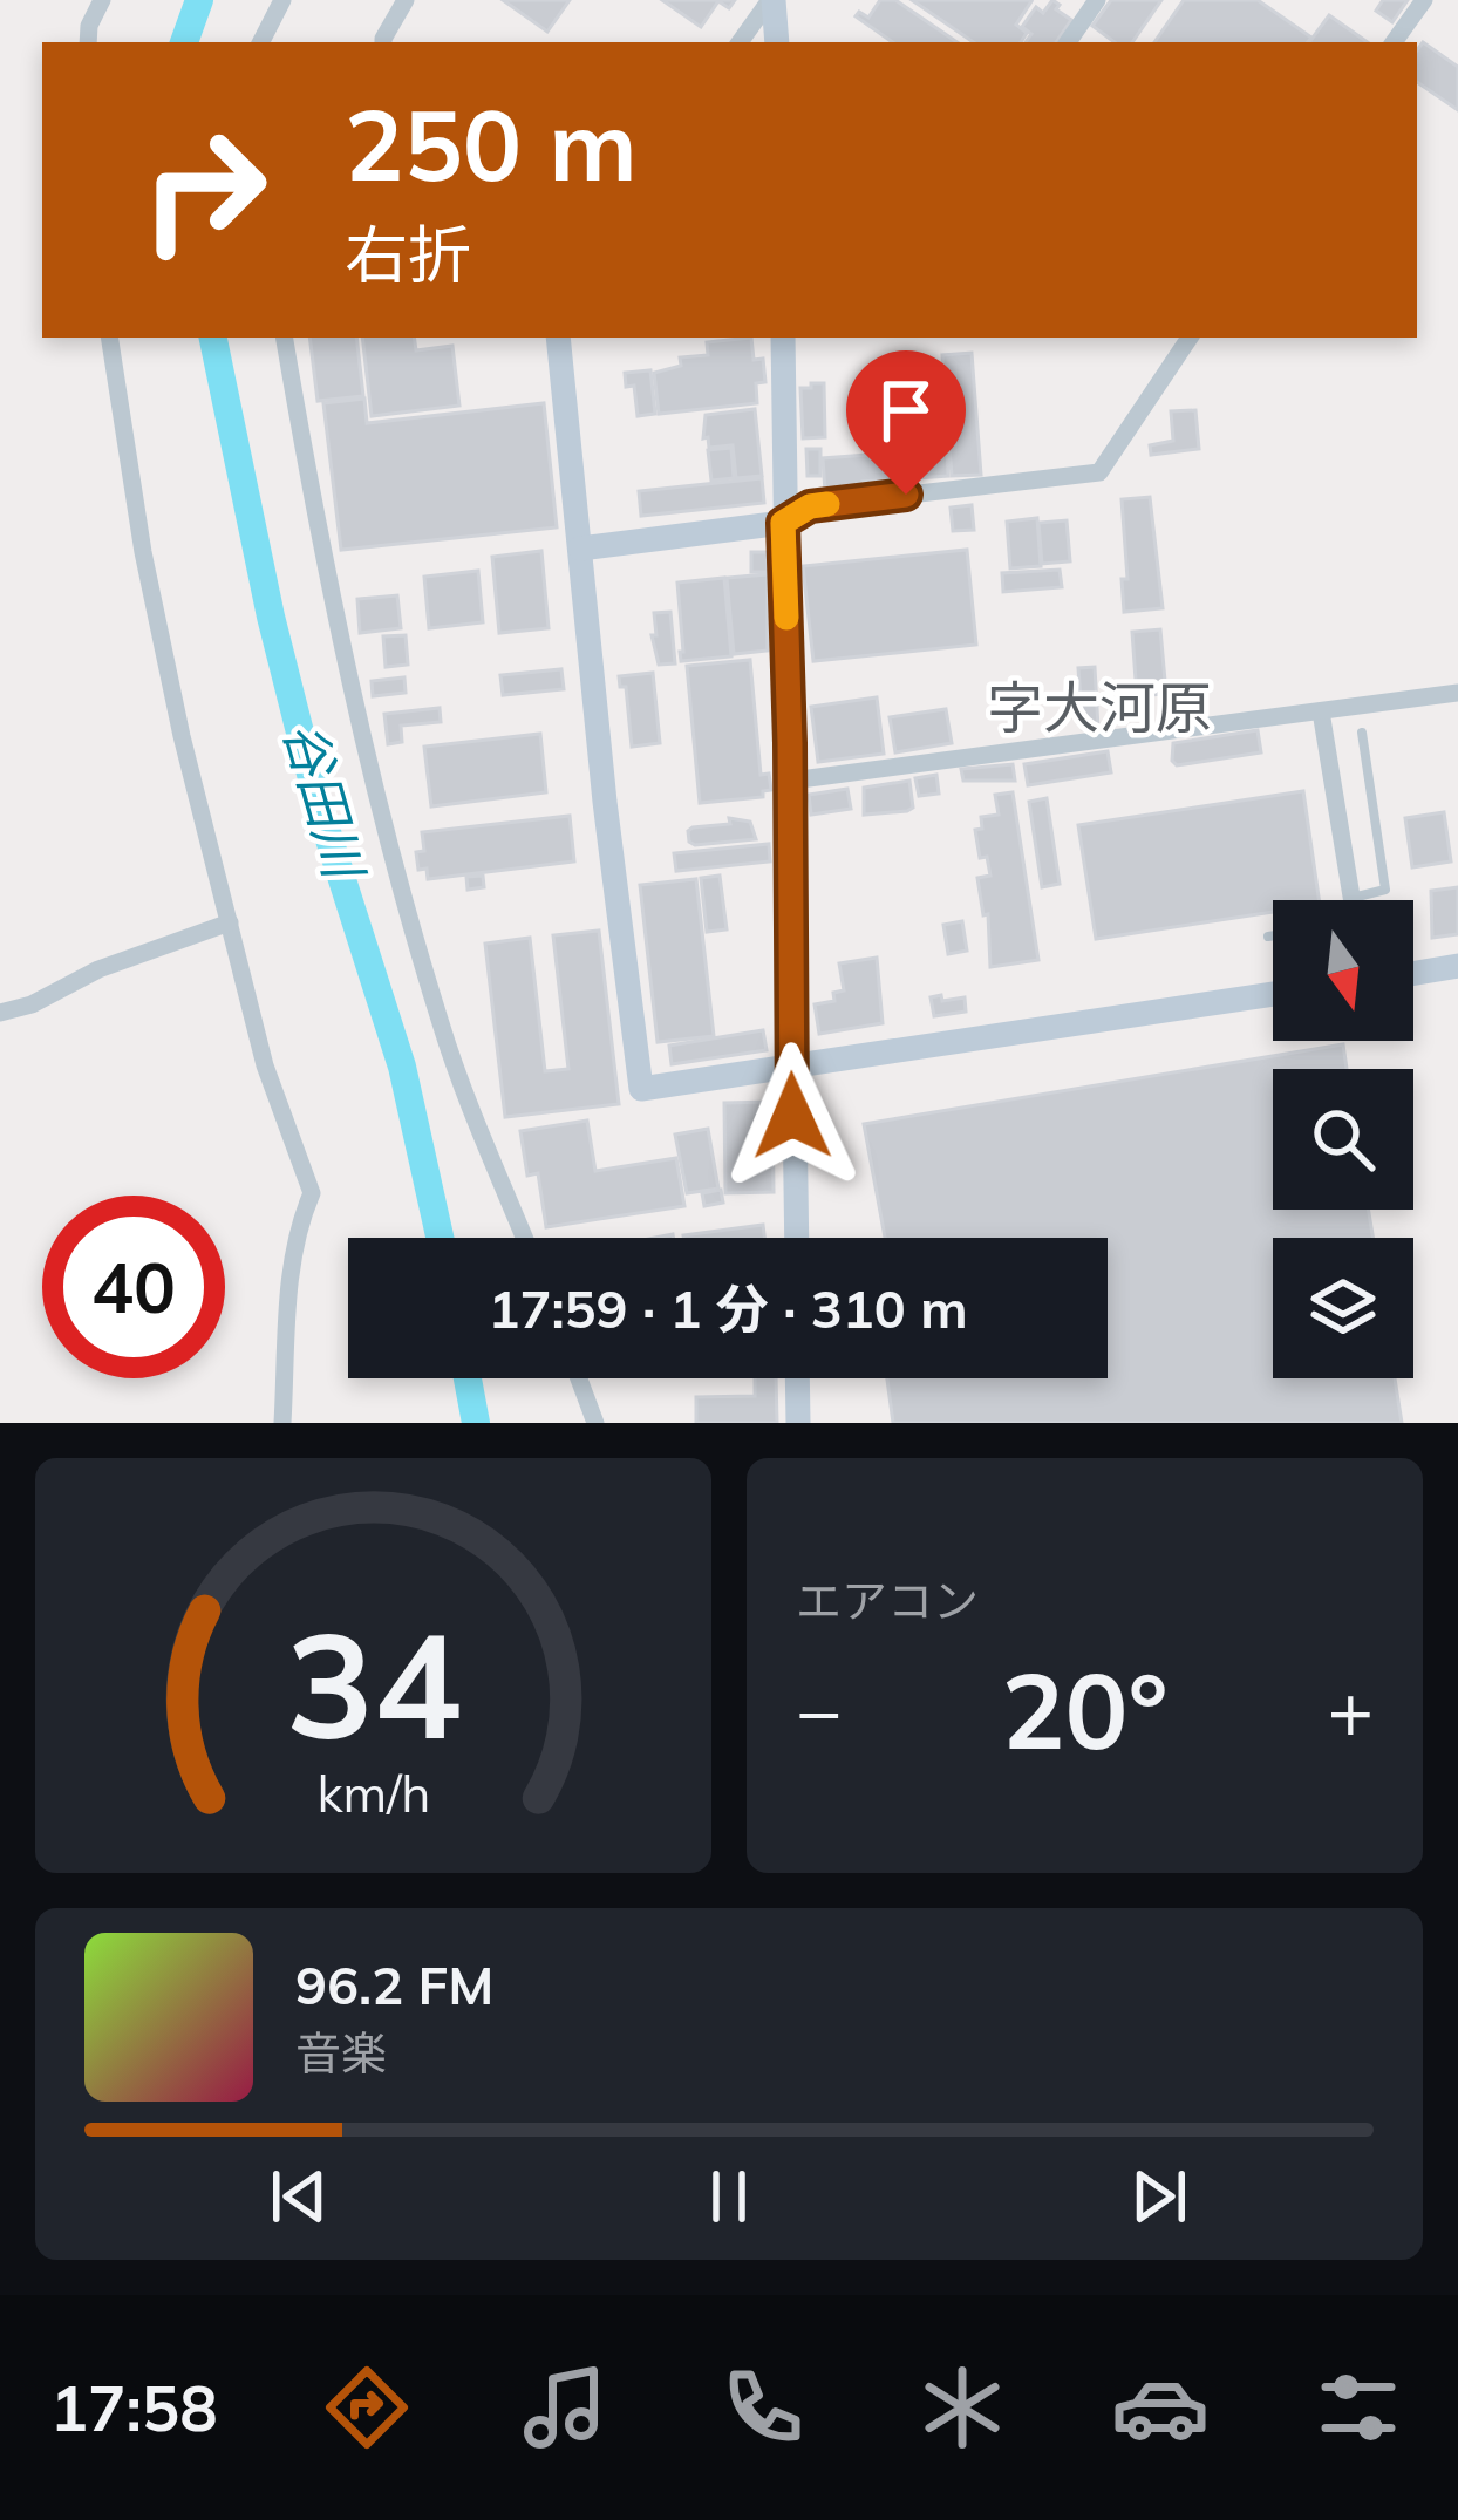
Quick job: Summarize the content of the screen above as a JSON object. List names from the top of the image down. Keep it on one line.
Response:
{"districts":["字大河原"],"water":["谷田川"],"north":"bottom","page":{"turn":["250 m","右折"],"limit":"40","trip":"17:59 · 1 分 · 310 m","tile":"エアコン","heat":["−","20°","+"],"song":["96.2 FM","音楽"],"tabs":"17:58","gauge":["34","km/h"]}}
